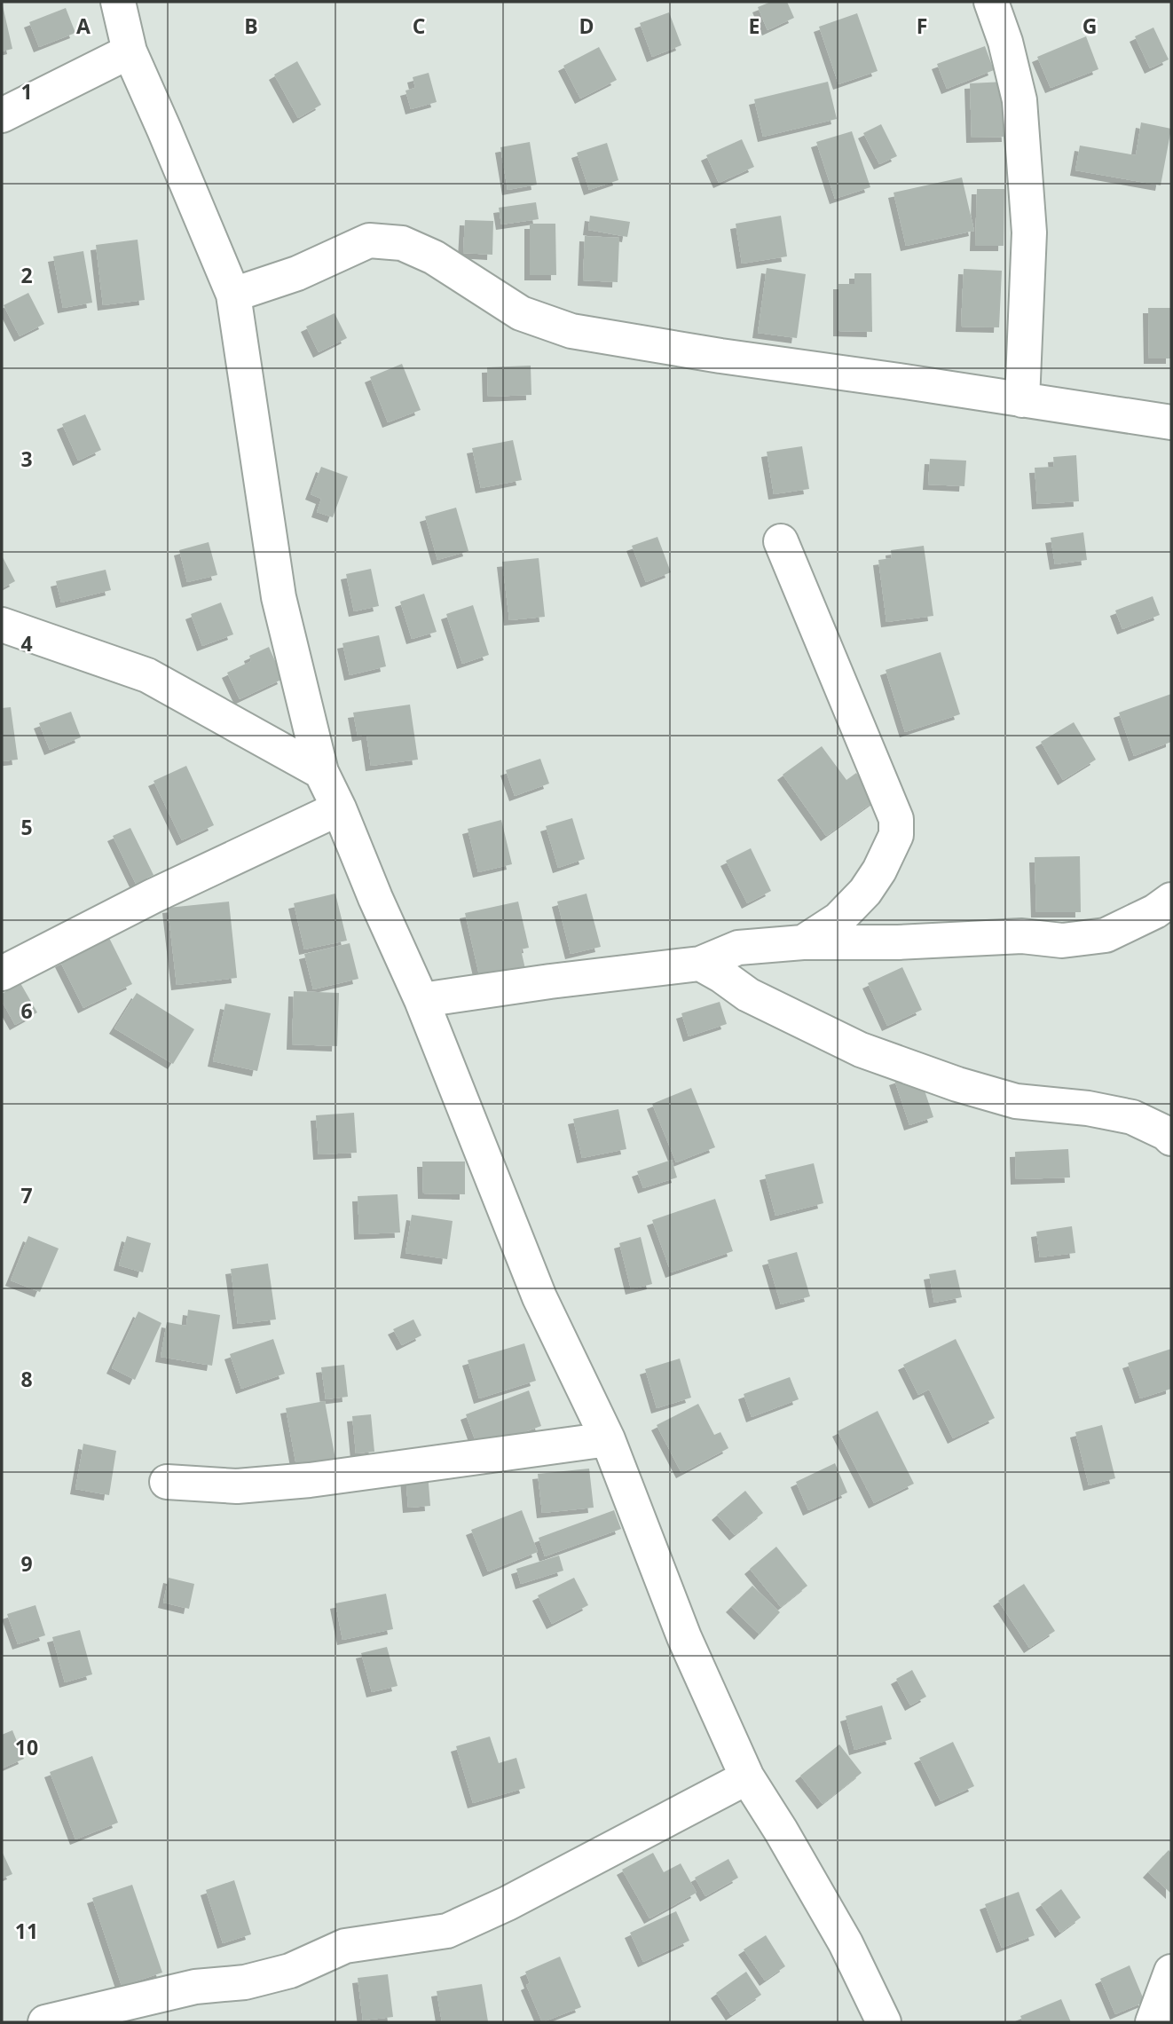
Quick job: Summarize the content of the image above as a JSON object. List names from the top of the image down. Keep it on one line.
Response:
{"grid":{"columns":["A","B","C","D","E","F","G"],"rows":["1","2","3","4","5","6","7","8","9","10","11"]}}
